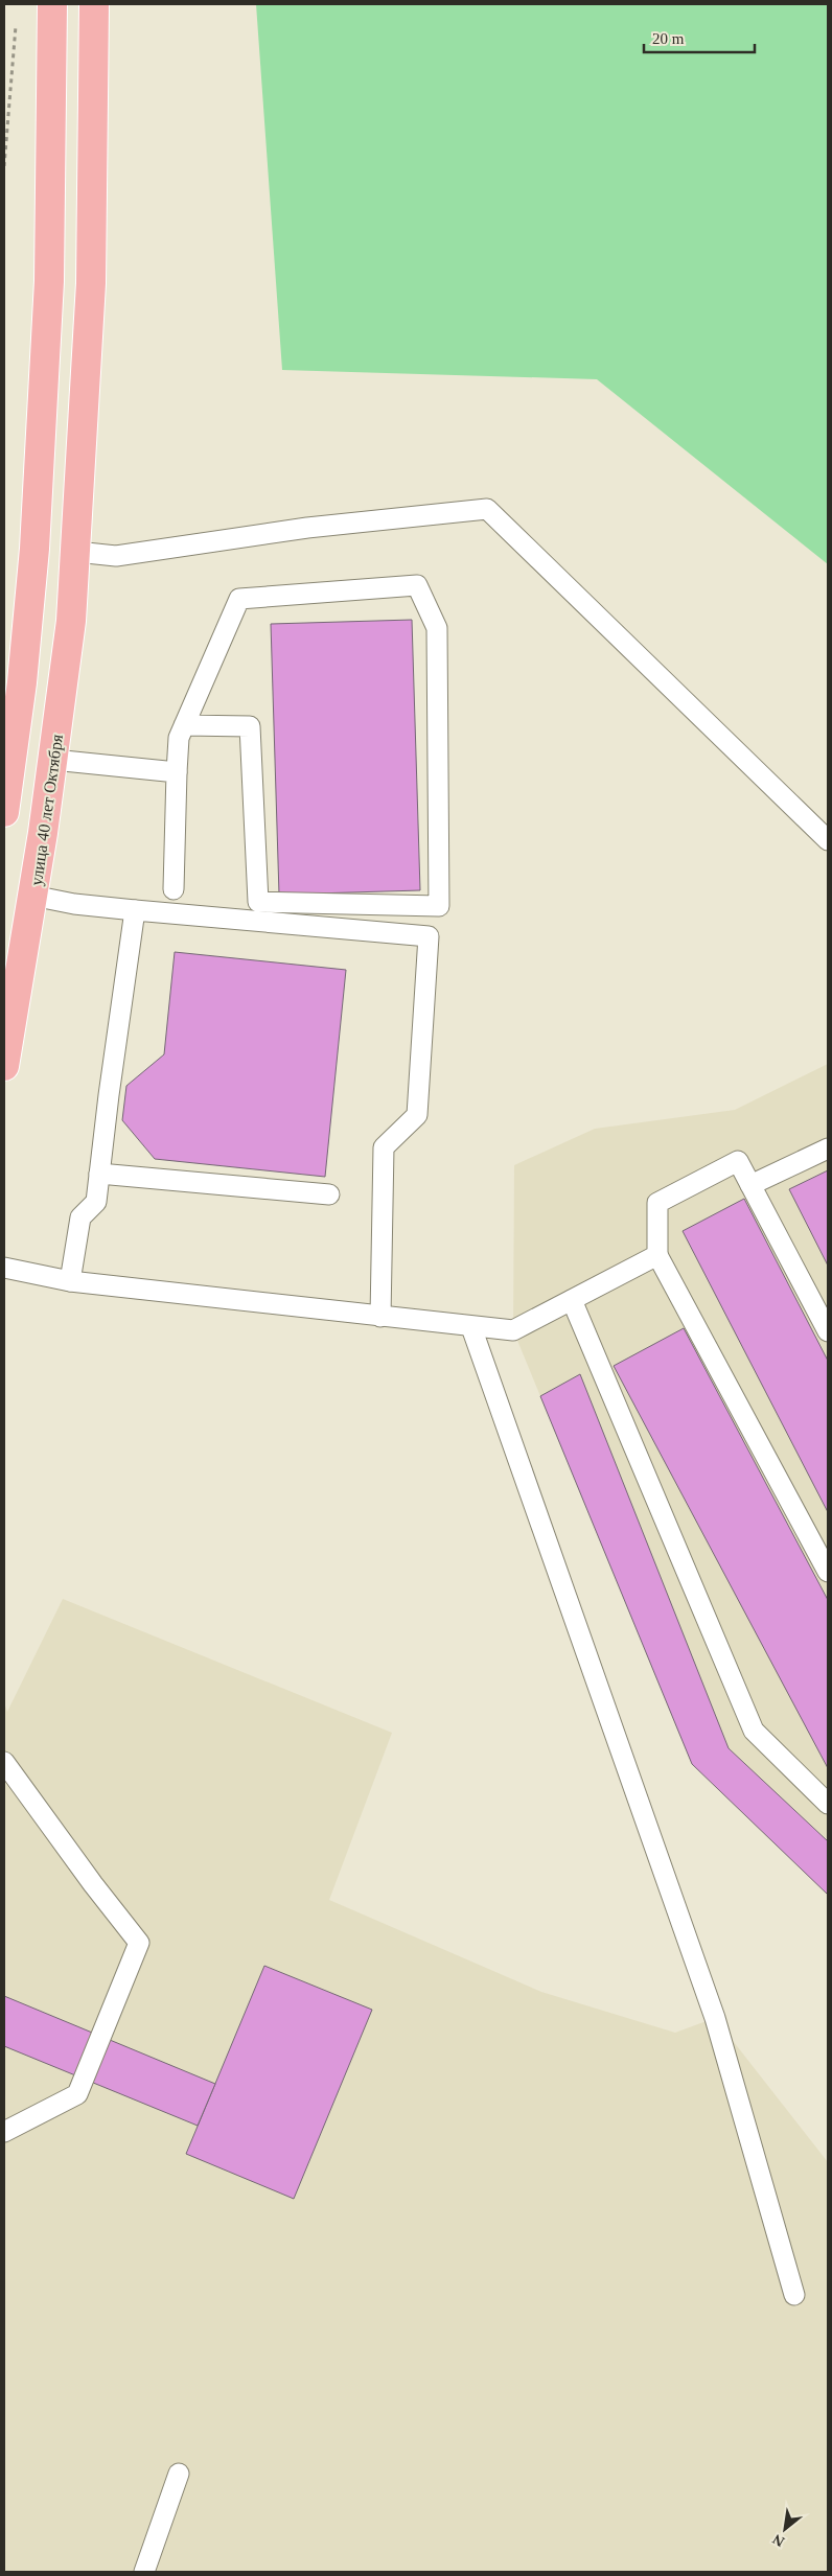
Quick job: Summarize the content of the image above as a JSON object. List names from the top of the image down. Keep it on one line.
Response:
{"streets":{"main road":["улица 40 лет Октября"]},"scale_bar":"20 m","north":"bottom left"}
